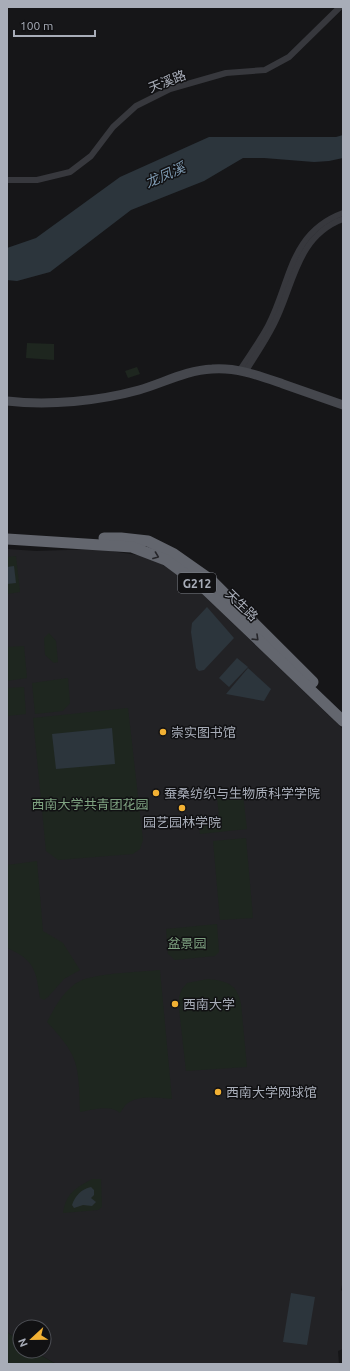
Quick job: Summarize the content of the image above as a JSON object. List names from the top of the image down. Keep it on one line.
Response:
{"streets":{"highway":["G212","天生路"],"street":["天溪路"]},"water":["龙凤溪"],"parks":["西南大学共青团花园","盆景园"],"places":["崇实图书馆","蚕桑纺织与生物质科学学院","园艺园林学院","西南大学","西南大学网球馆"],"scale_bar":"100 m","north":"left"}
